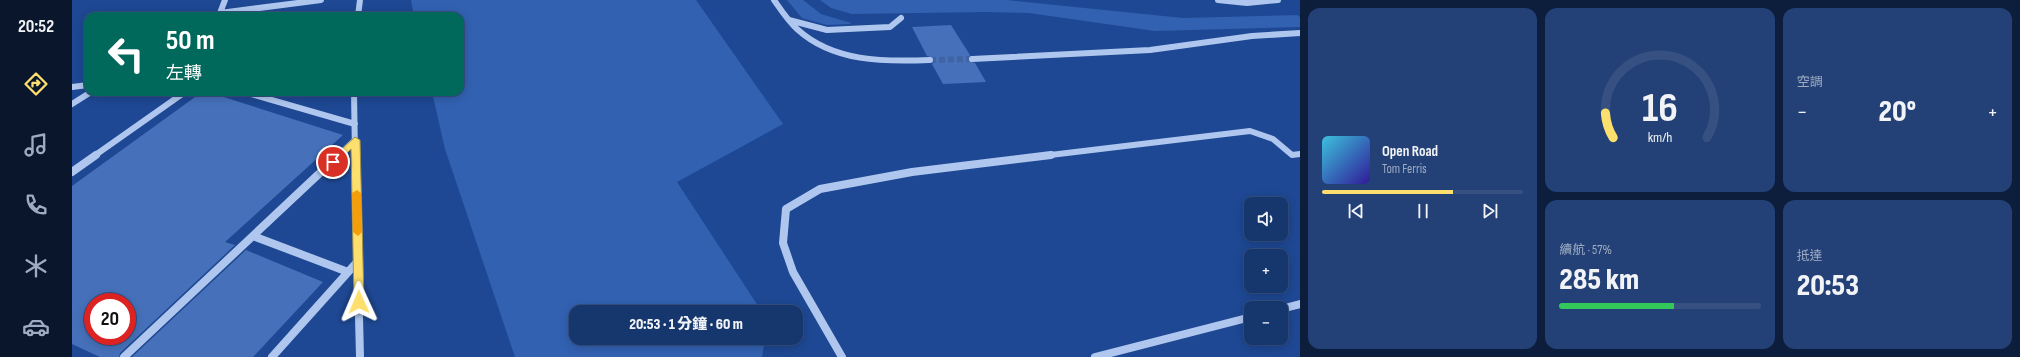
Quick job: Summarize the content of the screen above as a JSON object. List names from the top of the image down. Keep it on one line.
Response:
{"page":{"tabs":"20:52","tile":["空調",["續航 · 57%","285 km"],["抵達","20:53"]],"turn":["50 m","左轉"],"heat":["−","20°","+"],"song":["Open Road","Tom Ferris"],"map_buttons":["+","−"],"limit":"20","trip":"20:53 · 1 分鐘 · 60 m","gauge":["16","km/h"]}}
